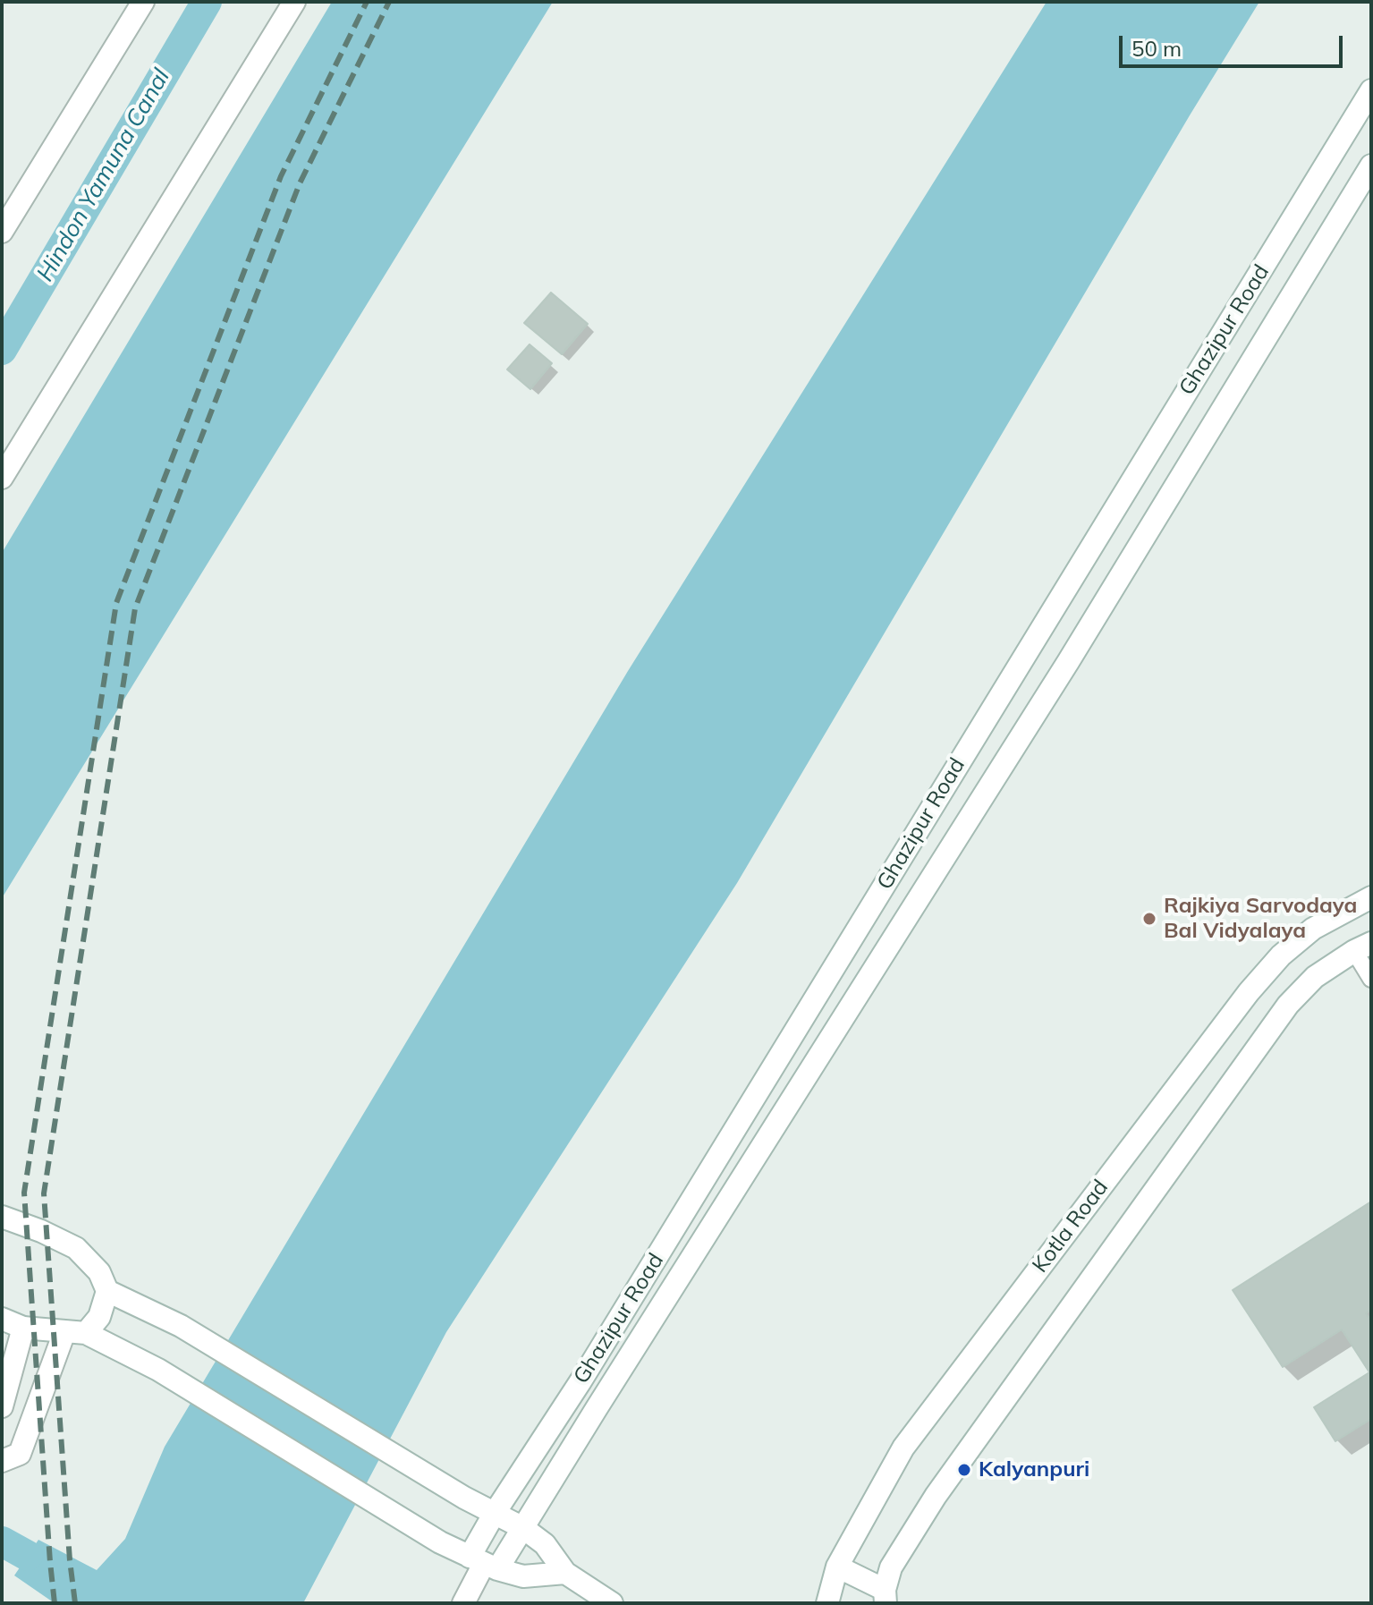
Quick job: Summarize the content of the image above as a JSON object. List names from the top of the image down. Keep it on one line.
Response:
{"streets":{"main road":["Ghazipur Road","Kotla Road"]},"water":["Hindon Yamuna Canal"],"places":["Rajkiya Sarvodaya Bal Vidyalaya","Kalyanpuri"],"scale_bar":"50 m"}
